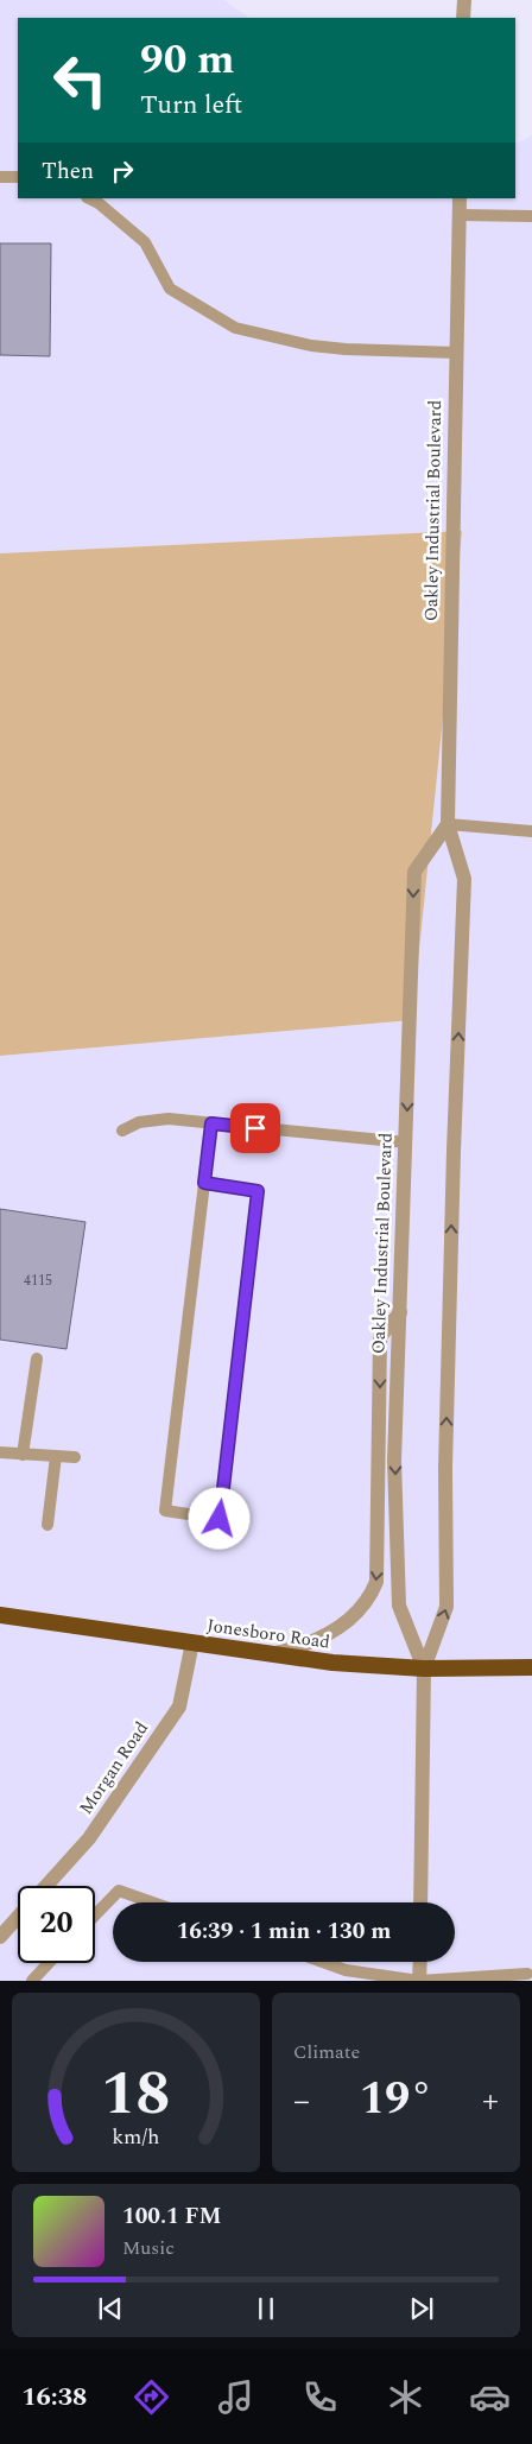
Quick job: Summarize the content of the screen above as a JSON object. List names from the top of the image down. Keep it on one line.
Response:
{"streets":{"highway":["Jonesboro Road"],"street":["Oakley Industrial Boulevard","Morgan Road"]},"crossings":[["Oakley Industrial Boulevard","Jonesboro Road"],["Jonesboro Road","Morgan Road"]],"house_numbers":["4115"],"page":{"turn":["90 m","Turn left"],"then":"Then","limit":"20","trip":"16:39 · 1 min · 130 m","tile":"Climate","heat":["−","19°","+"],"song":["100.1 FM","Music"],"tabs":"16:38","gauge":["18","km/h"]}}
